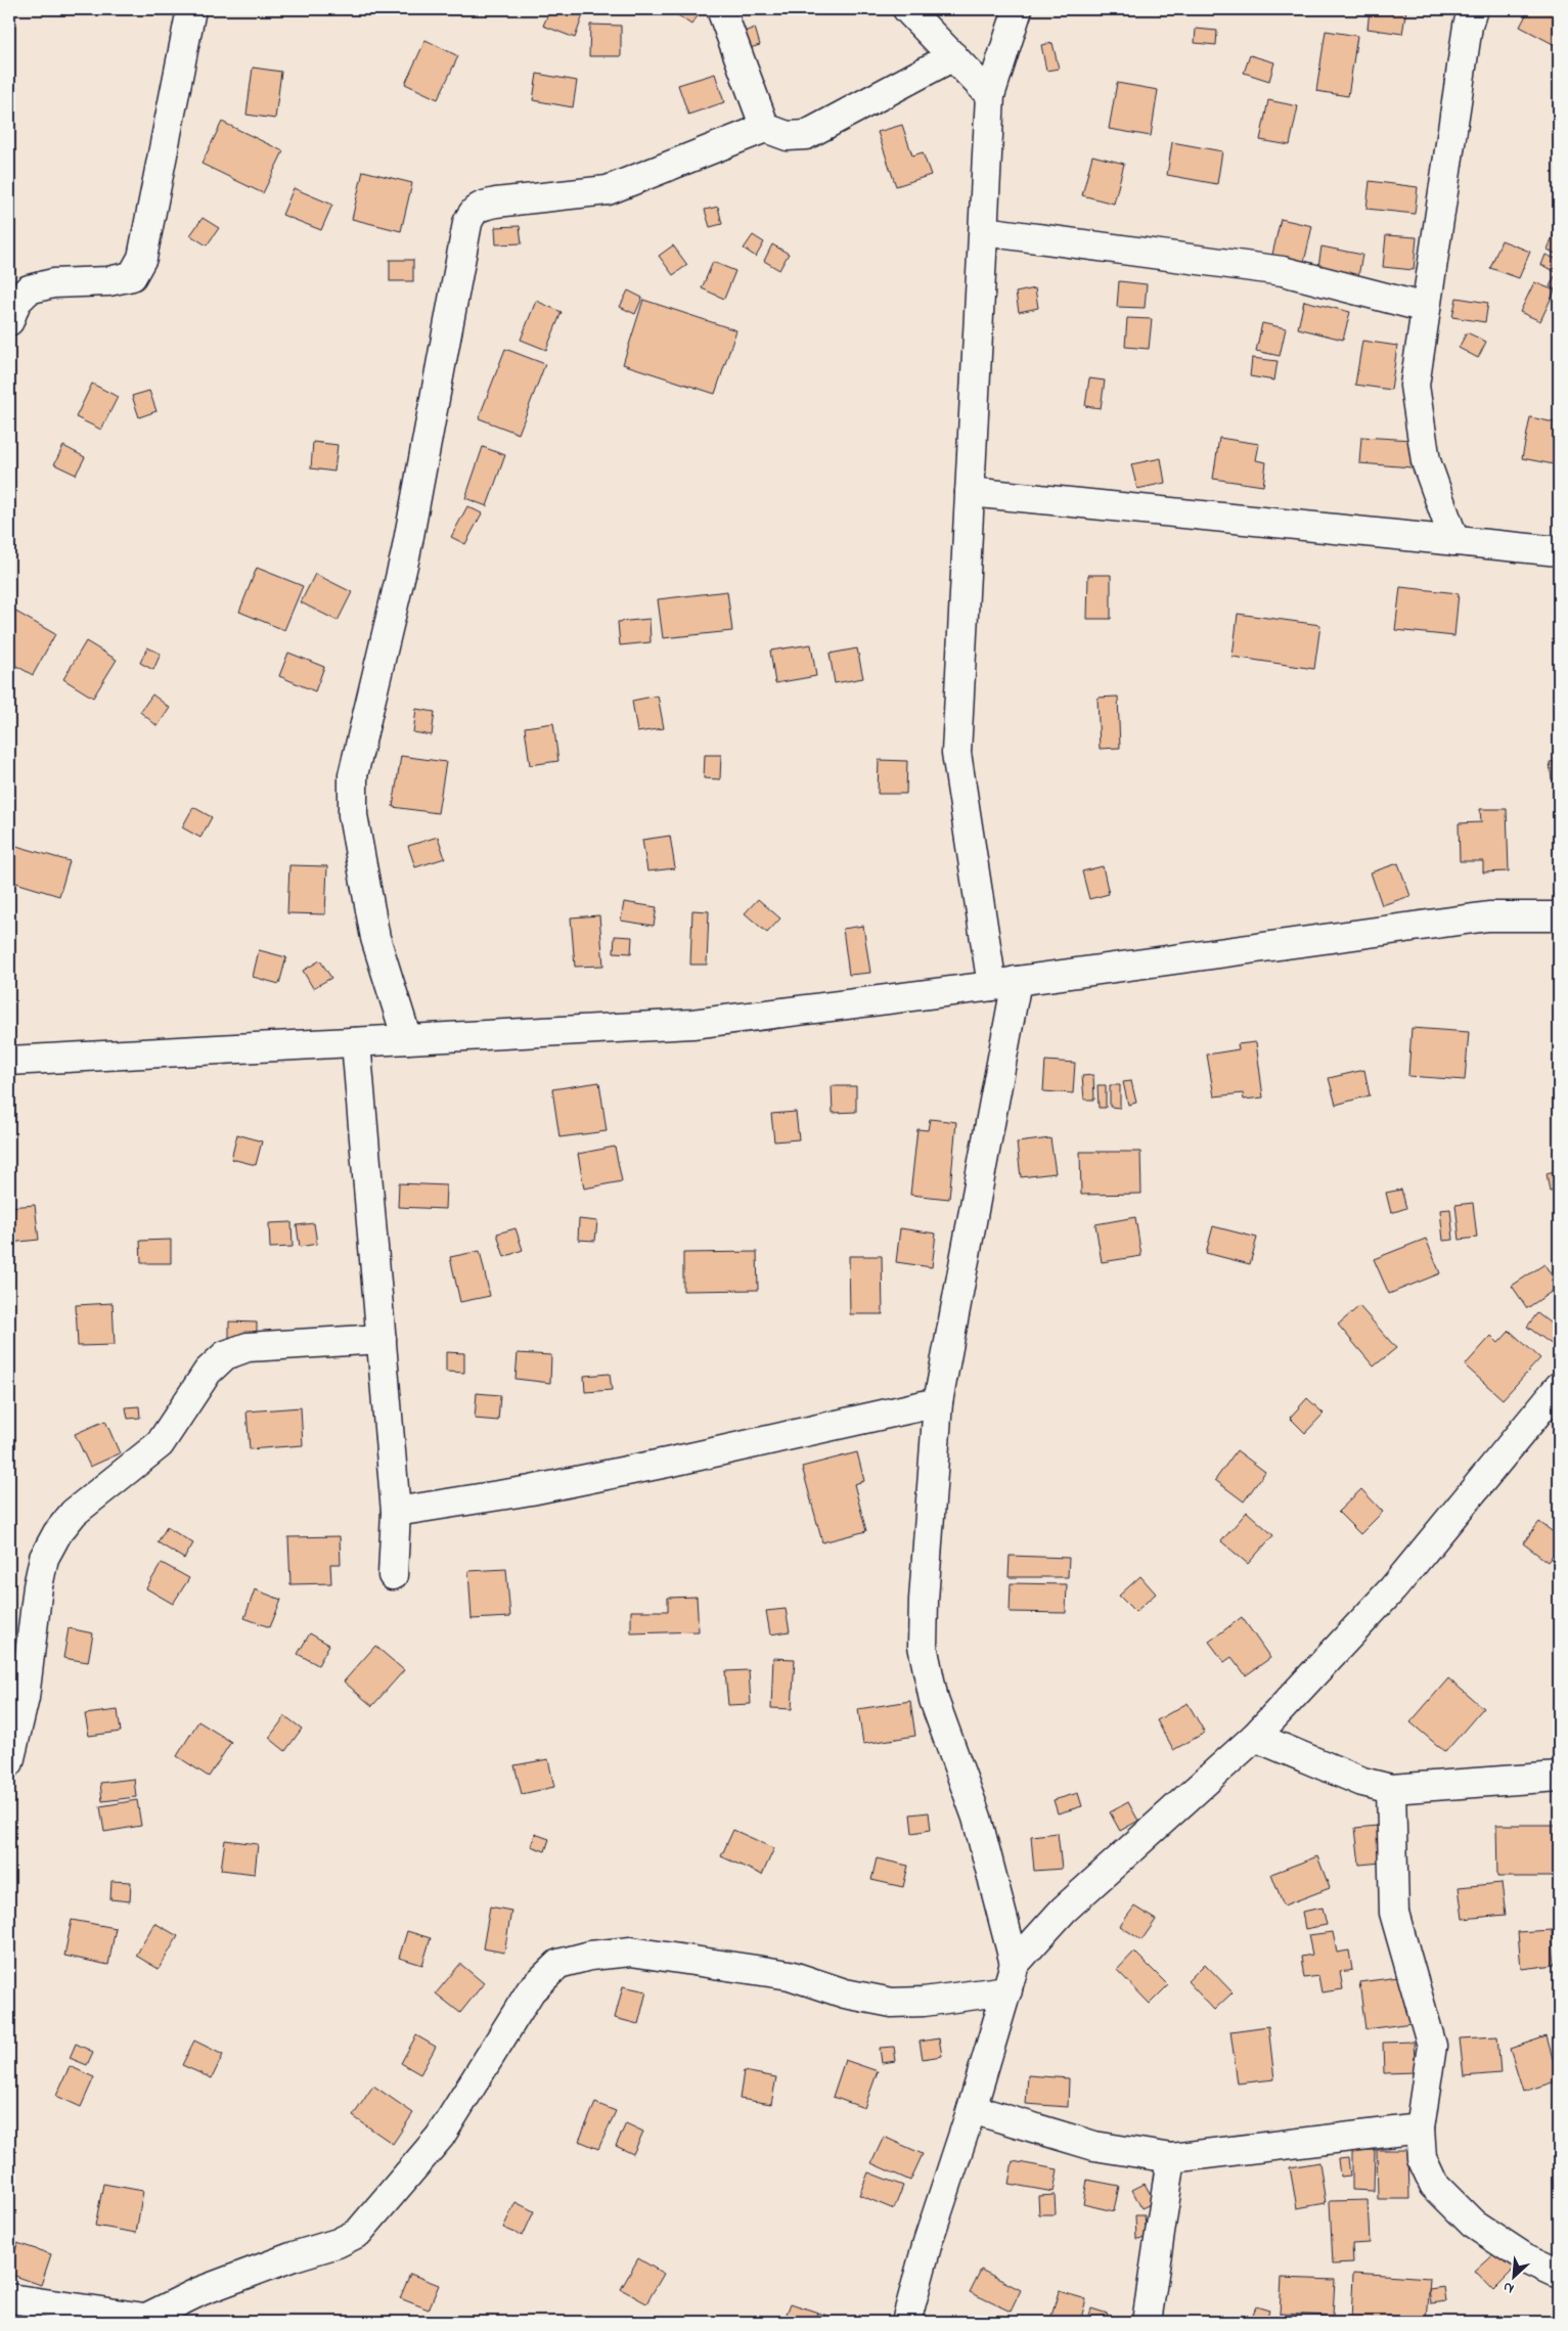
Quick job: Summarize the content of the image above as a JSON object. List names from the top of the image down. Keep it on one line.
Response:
{"north":"bottom left"}
